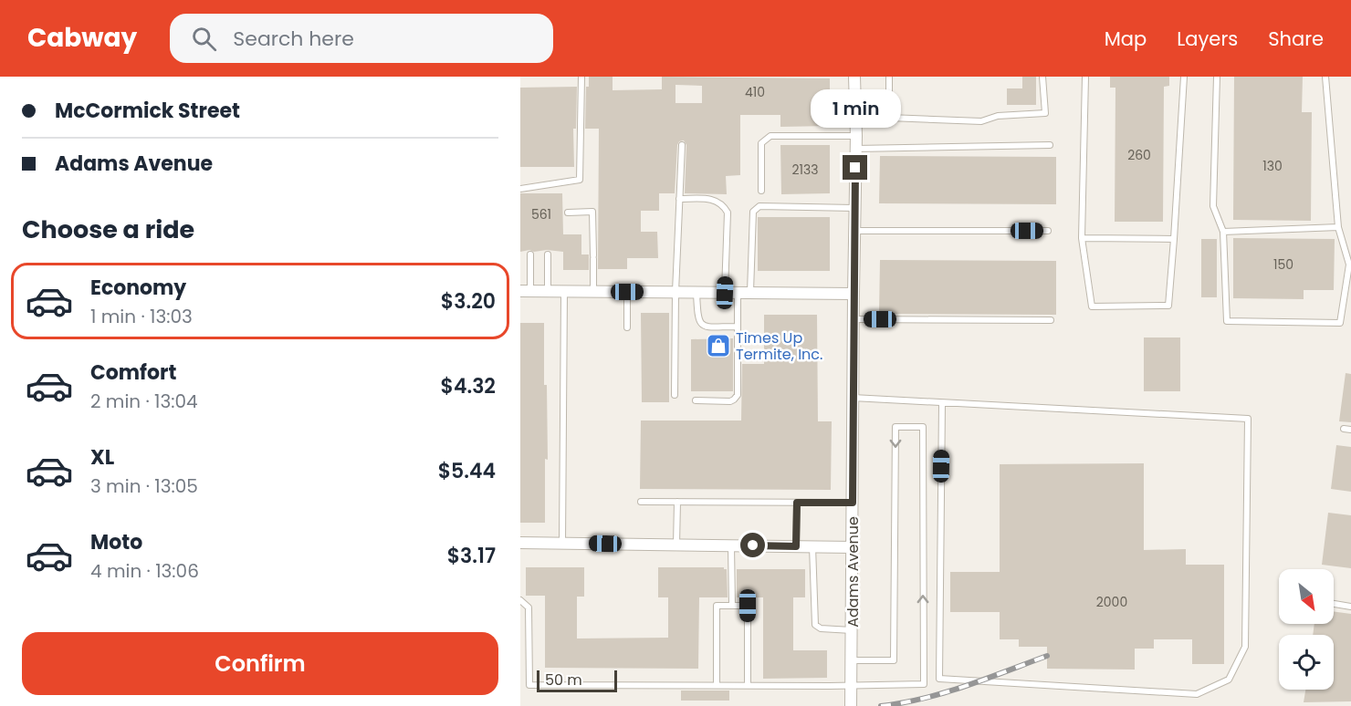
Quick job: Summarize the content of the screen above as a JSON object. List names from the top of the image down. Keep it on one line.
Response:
{"streets":{"street":["Adams Avenue"]},"places":{"shop":["Times Up Termite, Inc."]},"house_numbers":["410","260","130","2133","561","150","2000"],"scale_bar":"50 m","north":"bottom right","page":{"header":"Cabway","search":"Search here","nav":["Map","Layers","Share"],"banner":["McCormick Street","Adams Avenue"],"bubble":"1 min","heading":"Choose a ride","list":[{"name":"Economy","note":"1 min · 13:03","value":"$3.20"},{"name":"Comfort","note":"2 min · 13:04","value":"$4.32"},{"name":"XL","note":"3 min · 13:05","value":"$5.44"},{"name":"Moto","note":"4 min · 13:06","value":"$3.17"}],"buttons":"Confirm","scale":"50 m"}}
